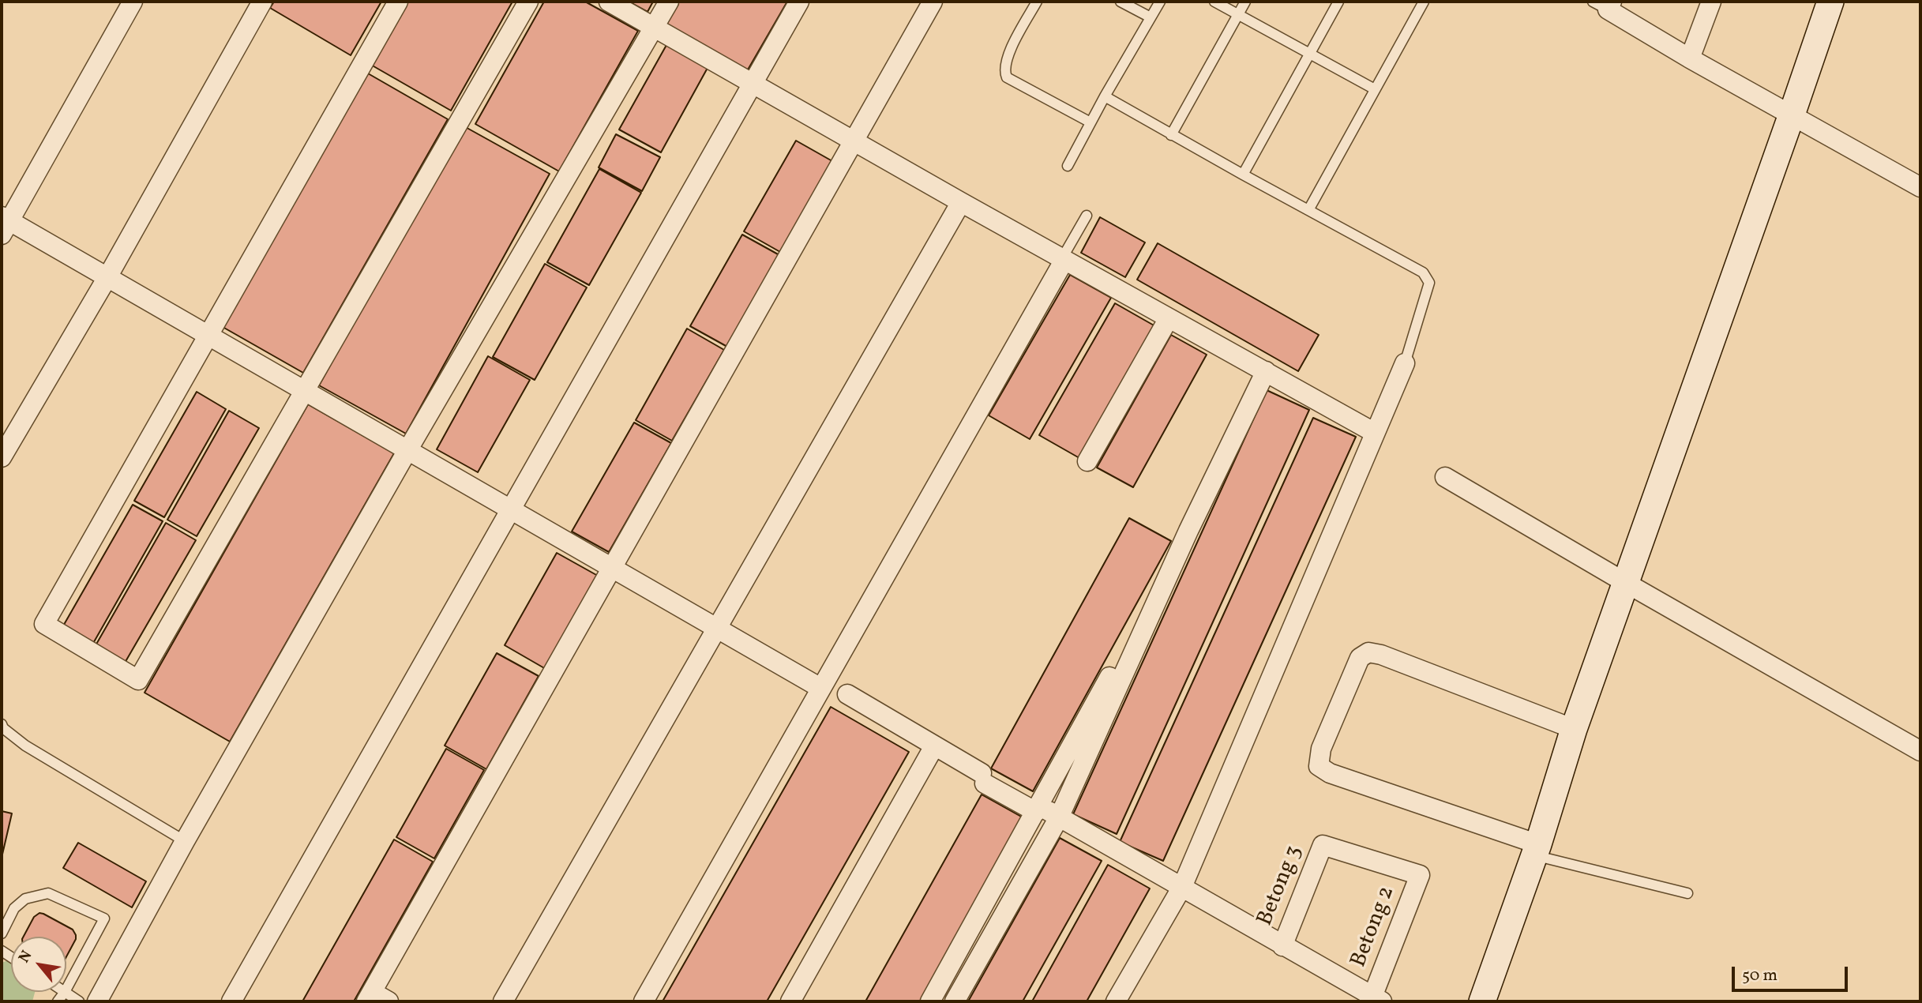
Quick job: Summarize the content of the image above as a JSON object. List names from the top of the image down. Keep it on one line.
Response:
{"streets":{"street":["Betong 3","Betong 2"]},"crossings":[["Betong 3","Betong 2"]],"scale_bar":"50 m","north":"top left"}
